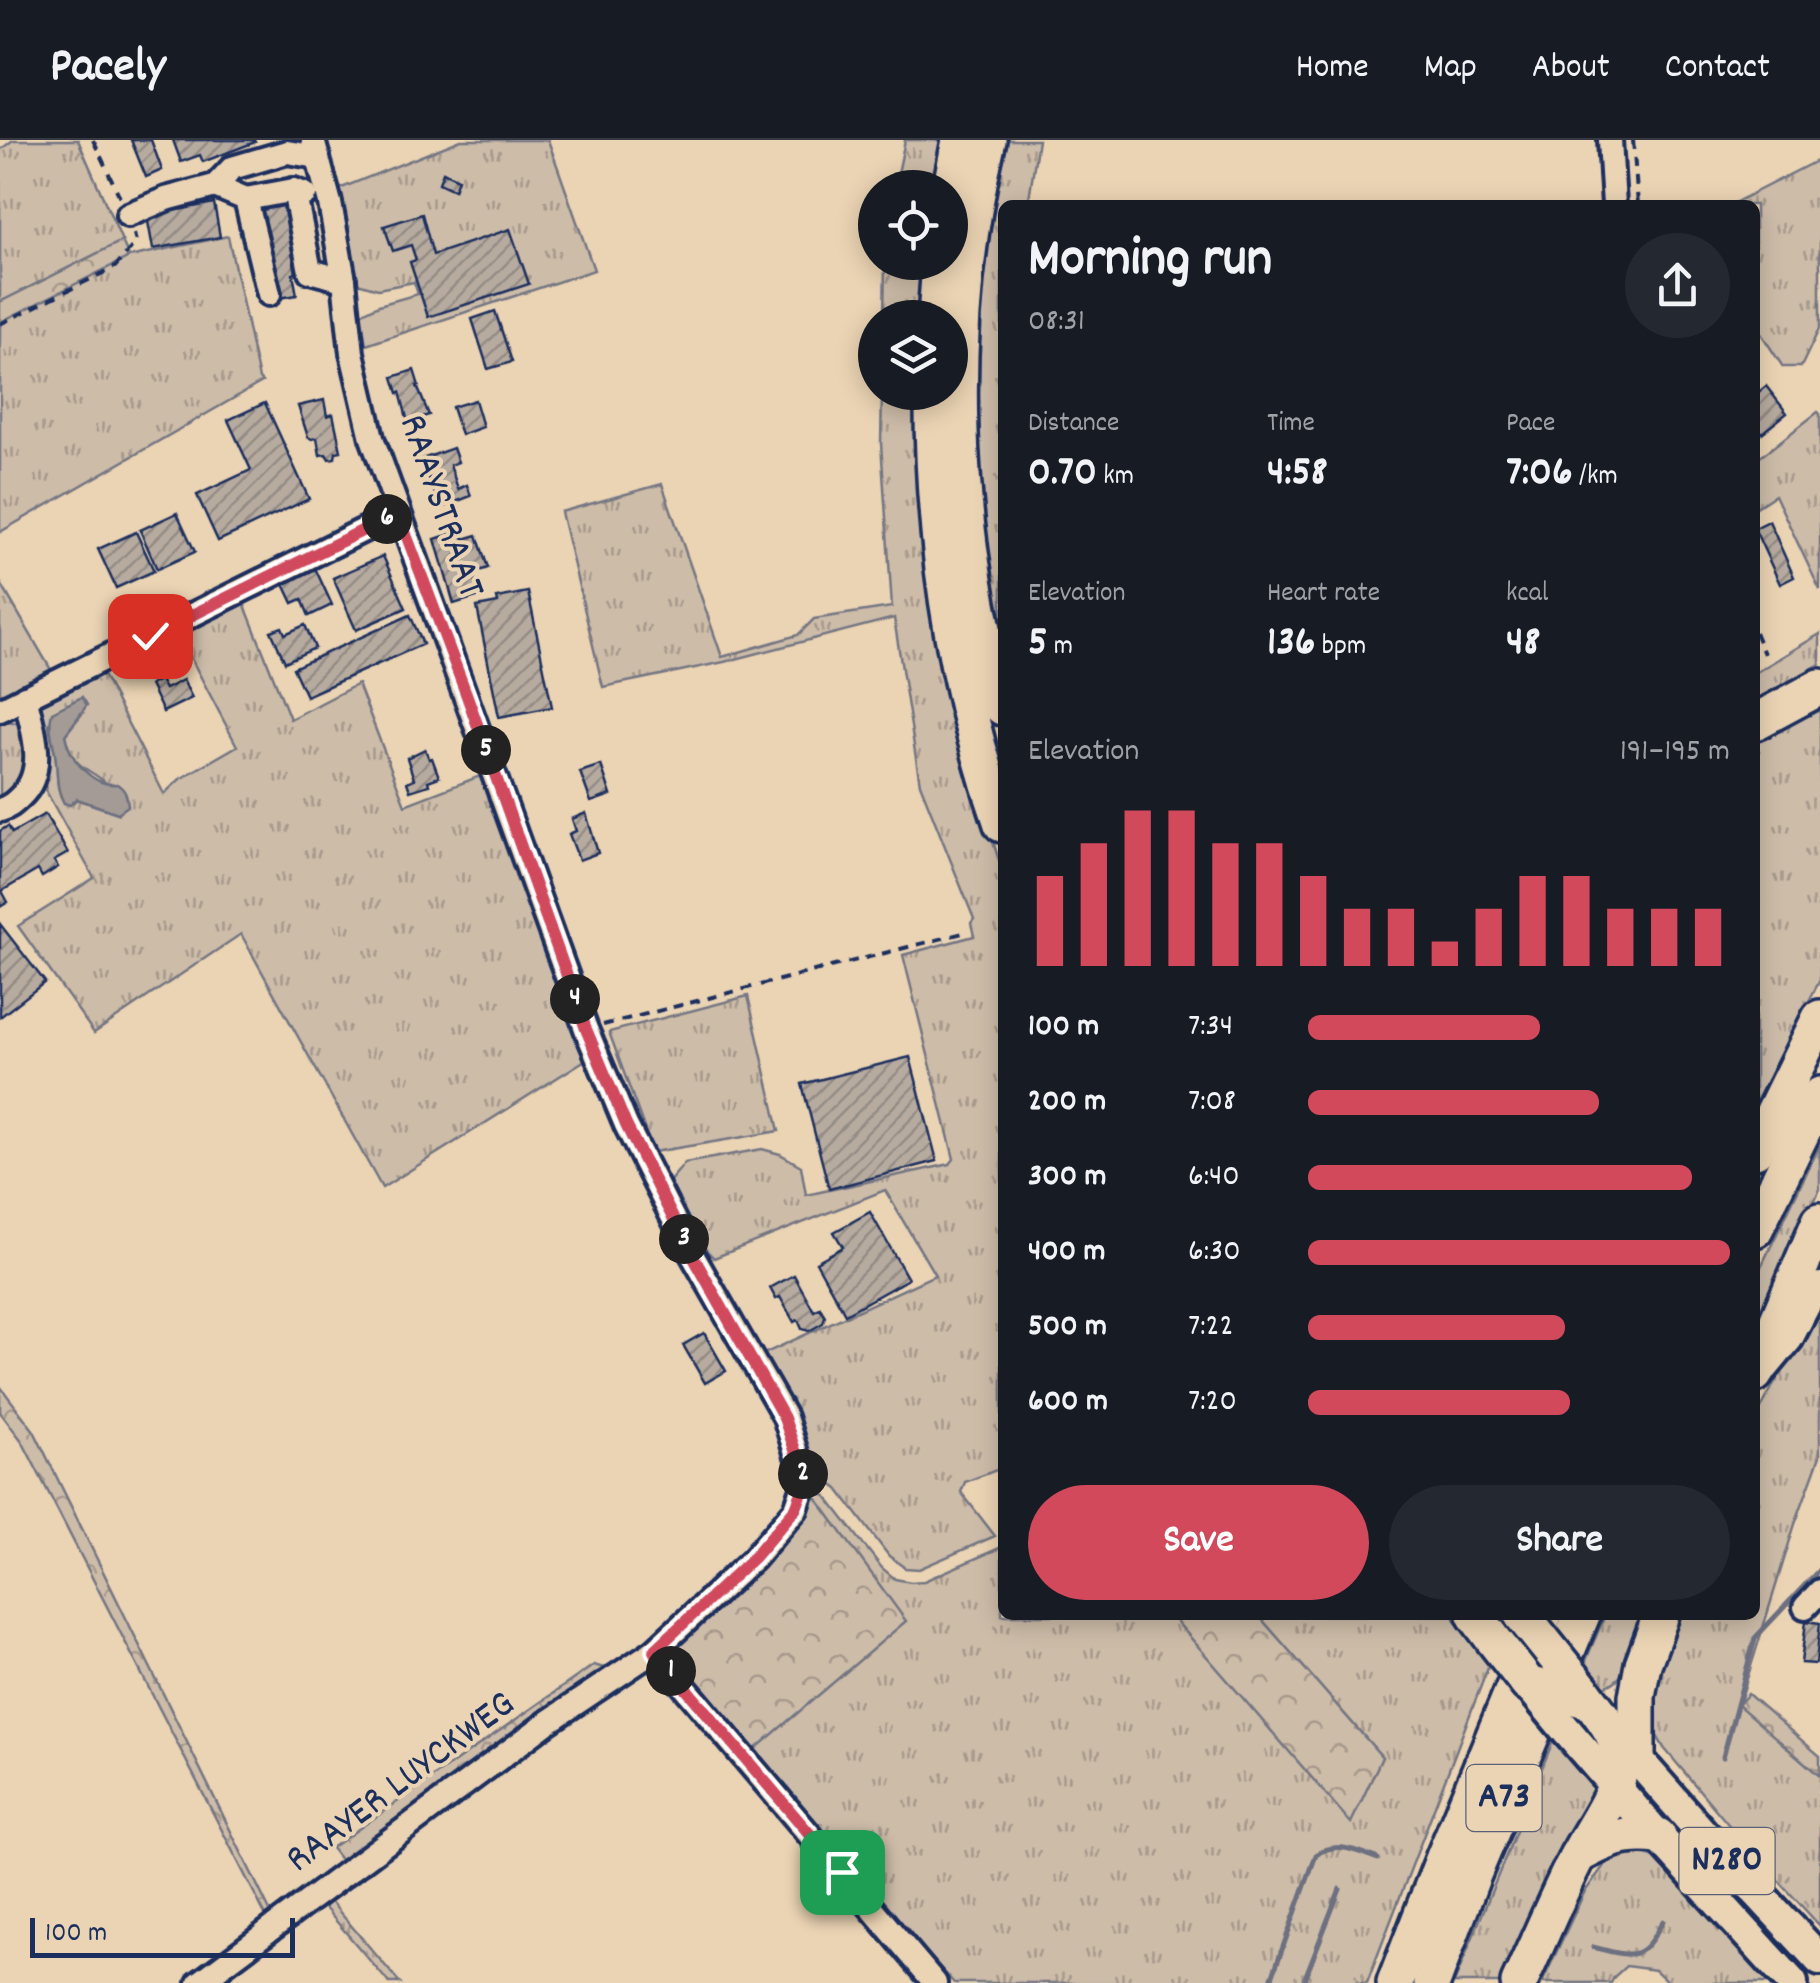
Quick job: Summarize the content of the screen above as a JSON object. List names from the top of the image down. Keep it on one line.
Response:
{"streets":{"highway":["A73","N280"],"street":["RAAYSTRAAT","RAAYER LUYCKWEG"]},"crossings":[["RAAYSTRAAT","RAAYER LUYCKWEG"],["A73","N280"]],"scale_bar":"100 m","page":{"header":"Pacely","nav":["Home","Map","About","Contact"],"heading":["Morning run","08:31"],"stats":[["Distance","0.70 km"],["Time","4:58"],["Pace","7:06 /km"],["Elevation","5 m"],["Heart rate","136 bpm"],["kcal","48"]],"pins":["6","5","4","3","2","1"],"chart":["Elevation","191–195 m"],"list":[{"name":"100 m","note":"7:34"},{"name":"200 m","note":"7:08"},{"name":"300 m","note":"6:40"},{"name":"400 m","note":"6:30"},{"name":"500 m","note":"7:22"},{"name":"600 m","note":"7:20"}],"buttons":["Save","Share"],"scale":"100 m"}}
